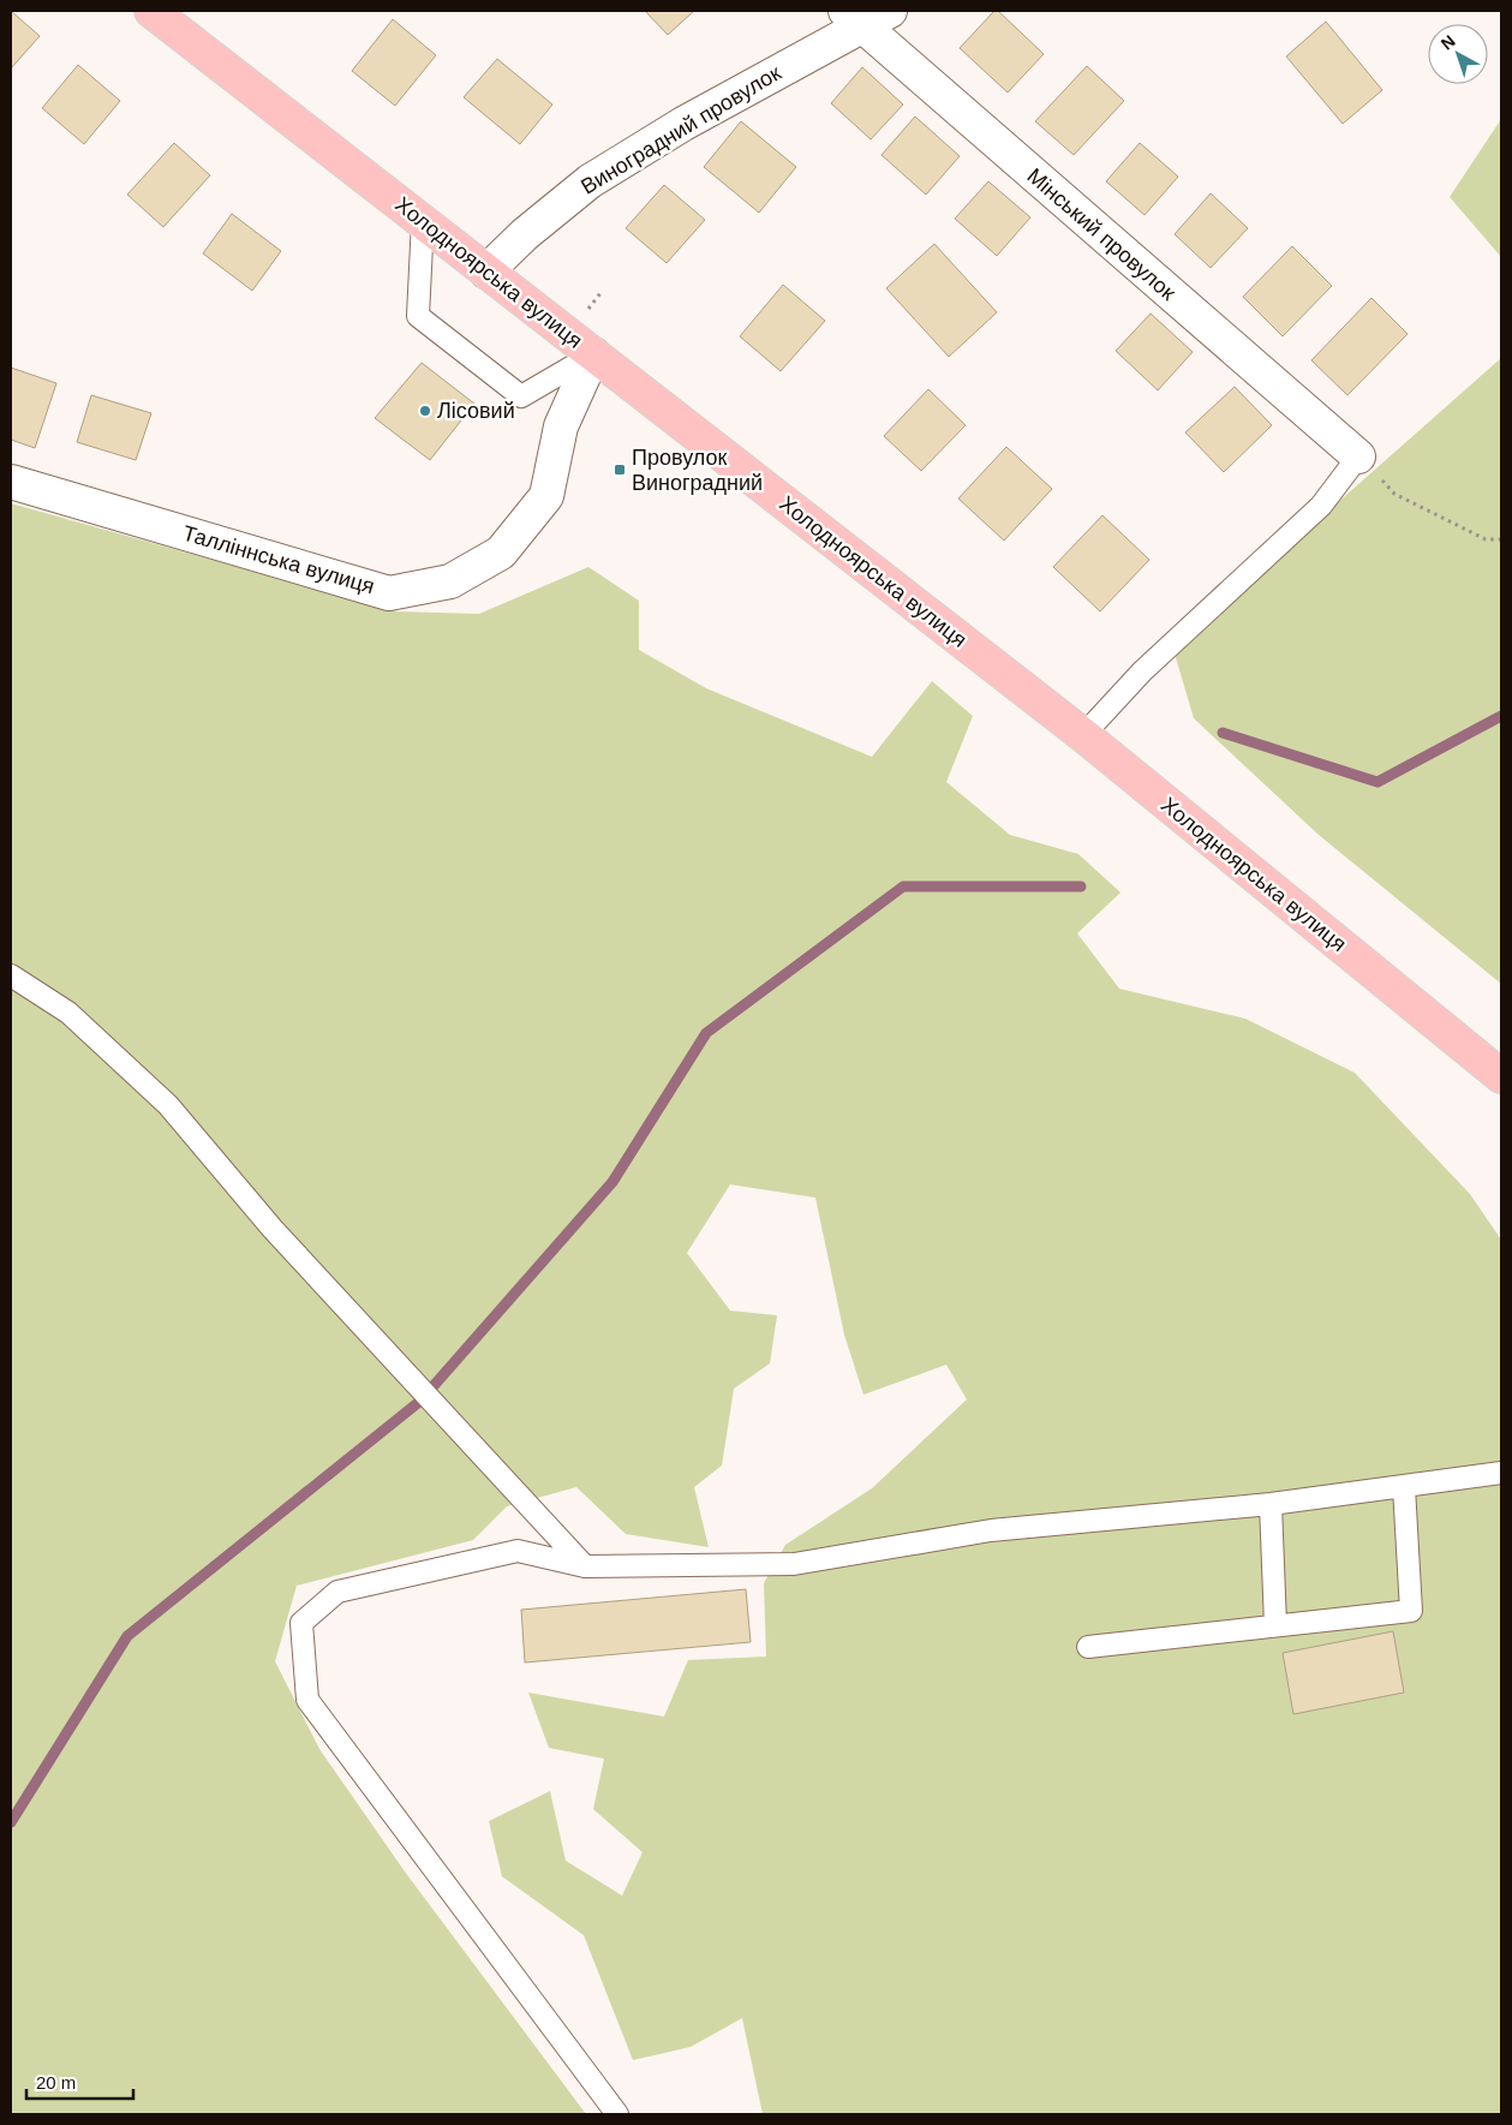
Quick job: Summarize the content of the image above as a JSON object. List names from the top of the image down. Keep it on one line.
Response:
{"streets":{"main road":["Холодноярська вулиця"],"street":["Виноградний провулок","Мінський провулок","Талліннська вулиця"]},"crossings":[["Виноградний провулок","Мінський провулок"],["Виноградний провулок","Холодноярська вулиця"],["Холодноярська вулиця","Талліннська вулиця"]],"places":{"other":["Лісовий"],"transit":["Провулок Виноградний"]},"scale_bar":"20 m","north":"top left"}
